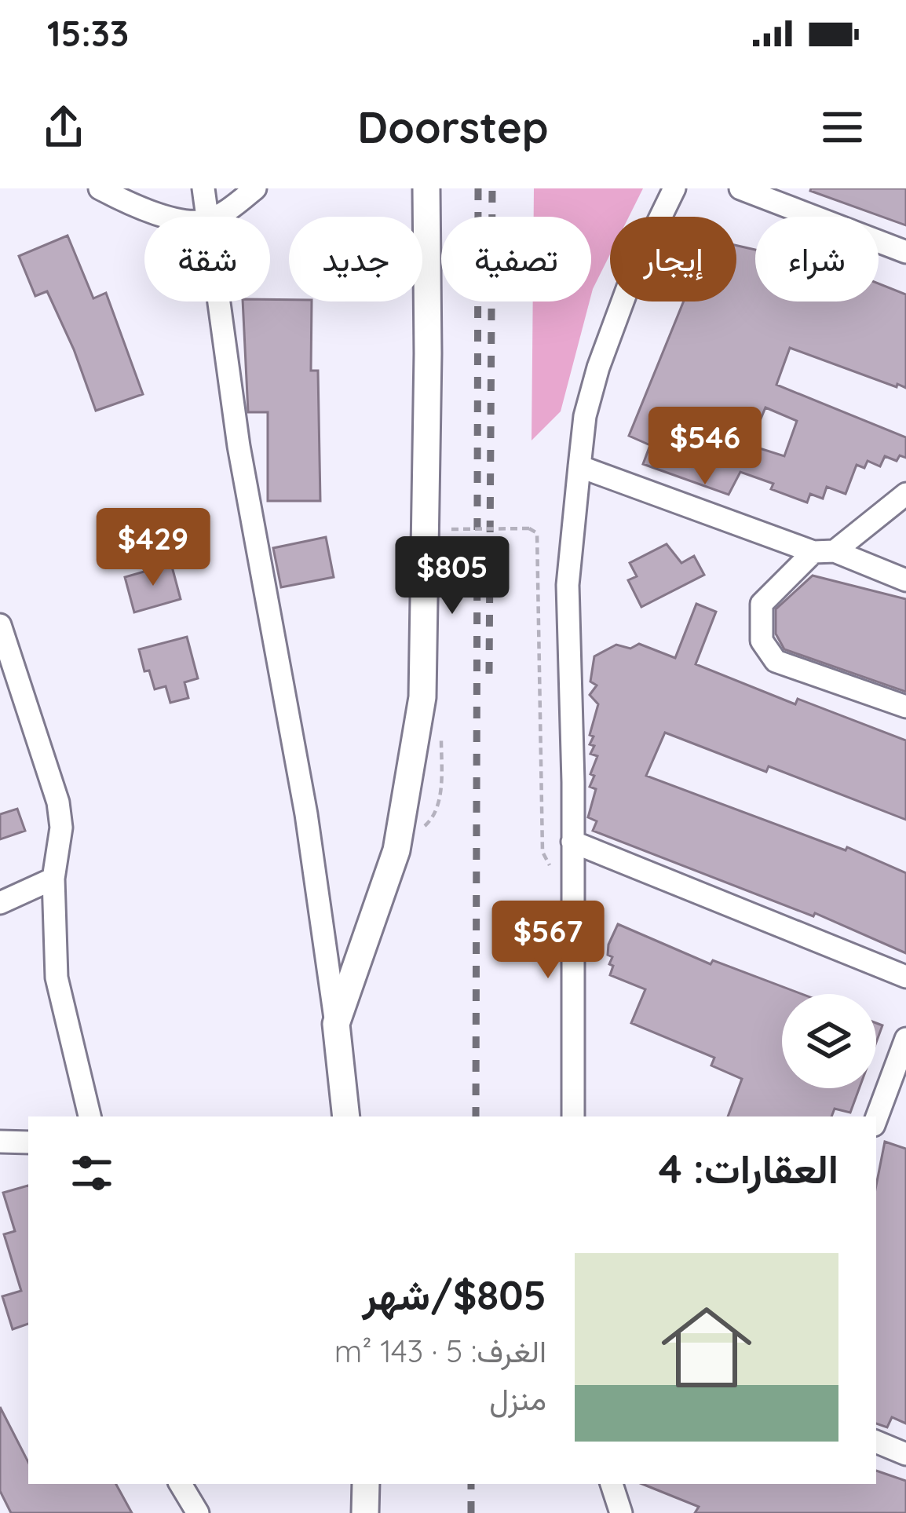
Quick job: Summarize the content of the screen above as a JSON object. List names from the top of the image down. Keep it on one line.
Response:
{"page":{"status":"15:33","header":"Doorstep","chip":["شراء","إيجار","تصفية","جديد","شقة"],"price":["$546","$429","$805","$567"],"heading":"العقارات: 4","list":[{"name":"$805/شهر","note":"الغرف: 5 · 143 m² · منزل"}]}}
